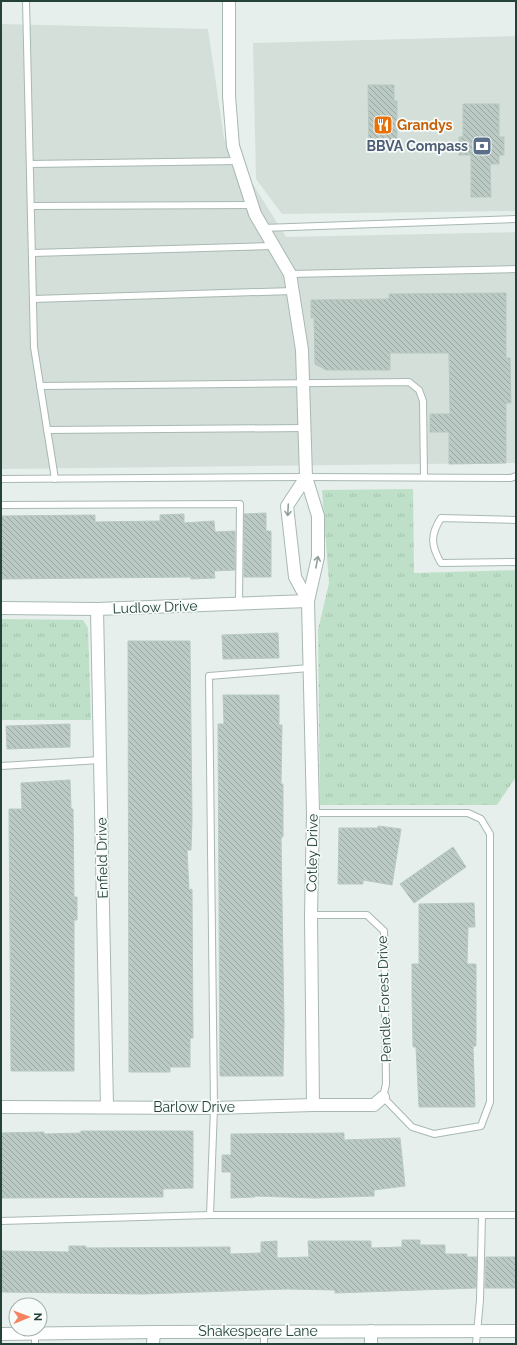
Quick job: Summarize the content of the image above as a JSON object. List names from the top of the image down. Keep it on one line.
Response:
{"streets":{"street":["Ludlow Drive","Cotley Drive","Enfield Drive","Barlow Drive","Shakespeare Lane"],"lane":["Pendle Forest Drive"]},"crossings":[["Ludlow Drive","Cotley Drive"],["Ludlow Drive","Enfield Drive"],["Cotley Drive","Pendle Forest Drive"],["Cotley Drive","Barlow Drive"],["Enfield Drive","Barlow Drive"],["Pendle Forest Drive","Barlow Drive"]],"places":{"restaurant":["Grandys"],"bank":["BBVA Compass"]},"north":"right"}
